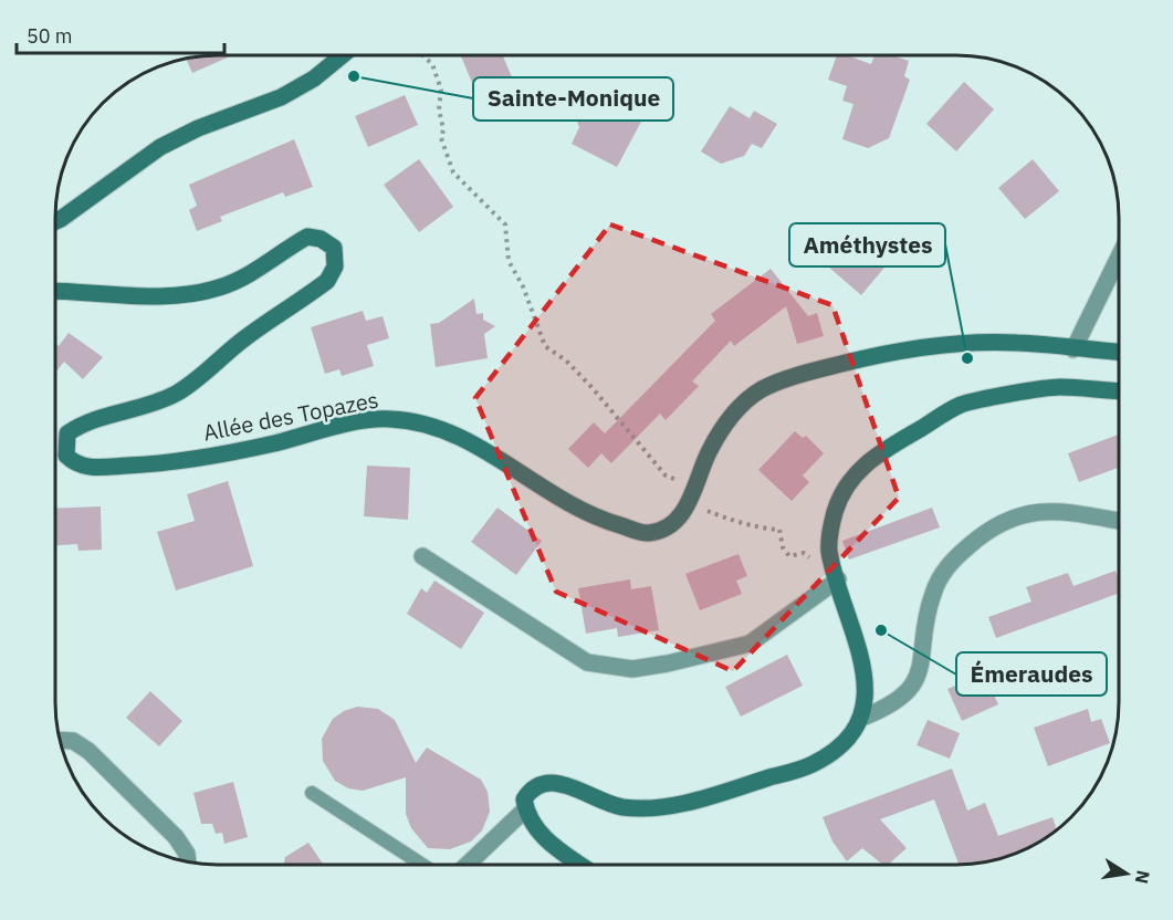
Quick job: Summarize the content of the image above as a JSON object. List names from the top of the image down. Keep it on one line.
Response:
{"streets":{"main road":["Allée des Topazes"]},"places":["Sainte-Monique","Améthystes","Émeraudes"],"scale_bar":"50 m","north":"right"}
